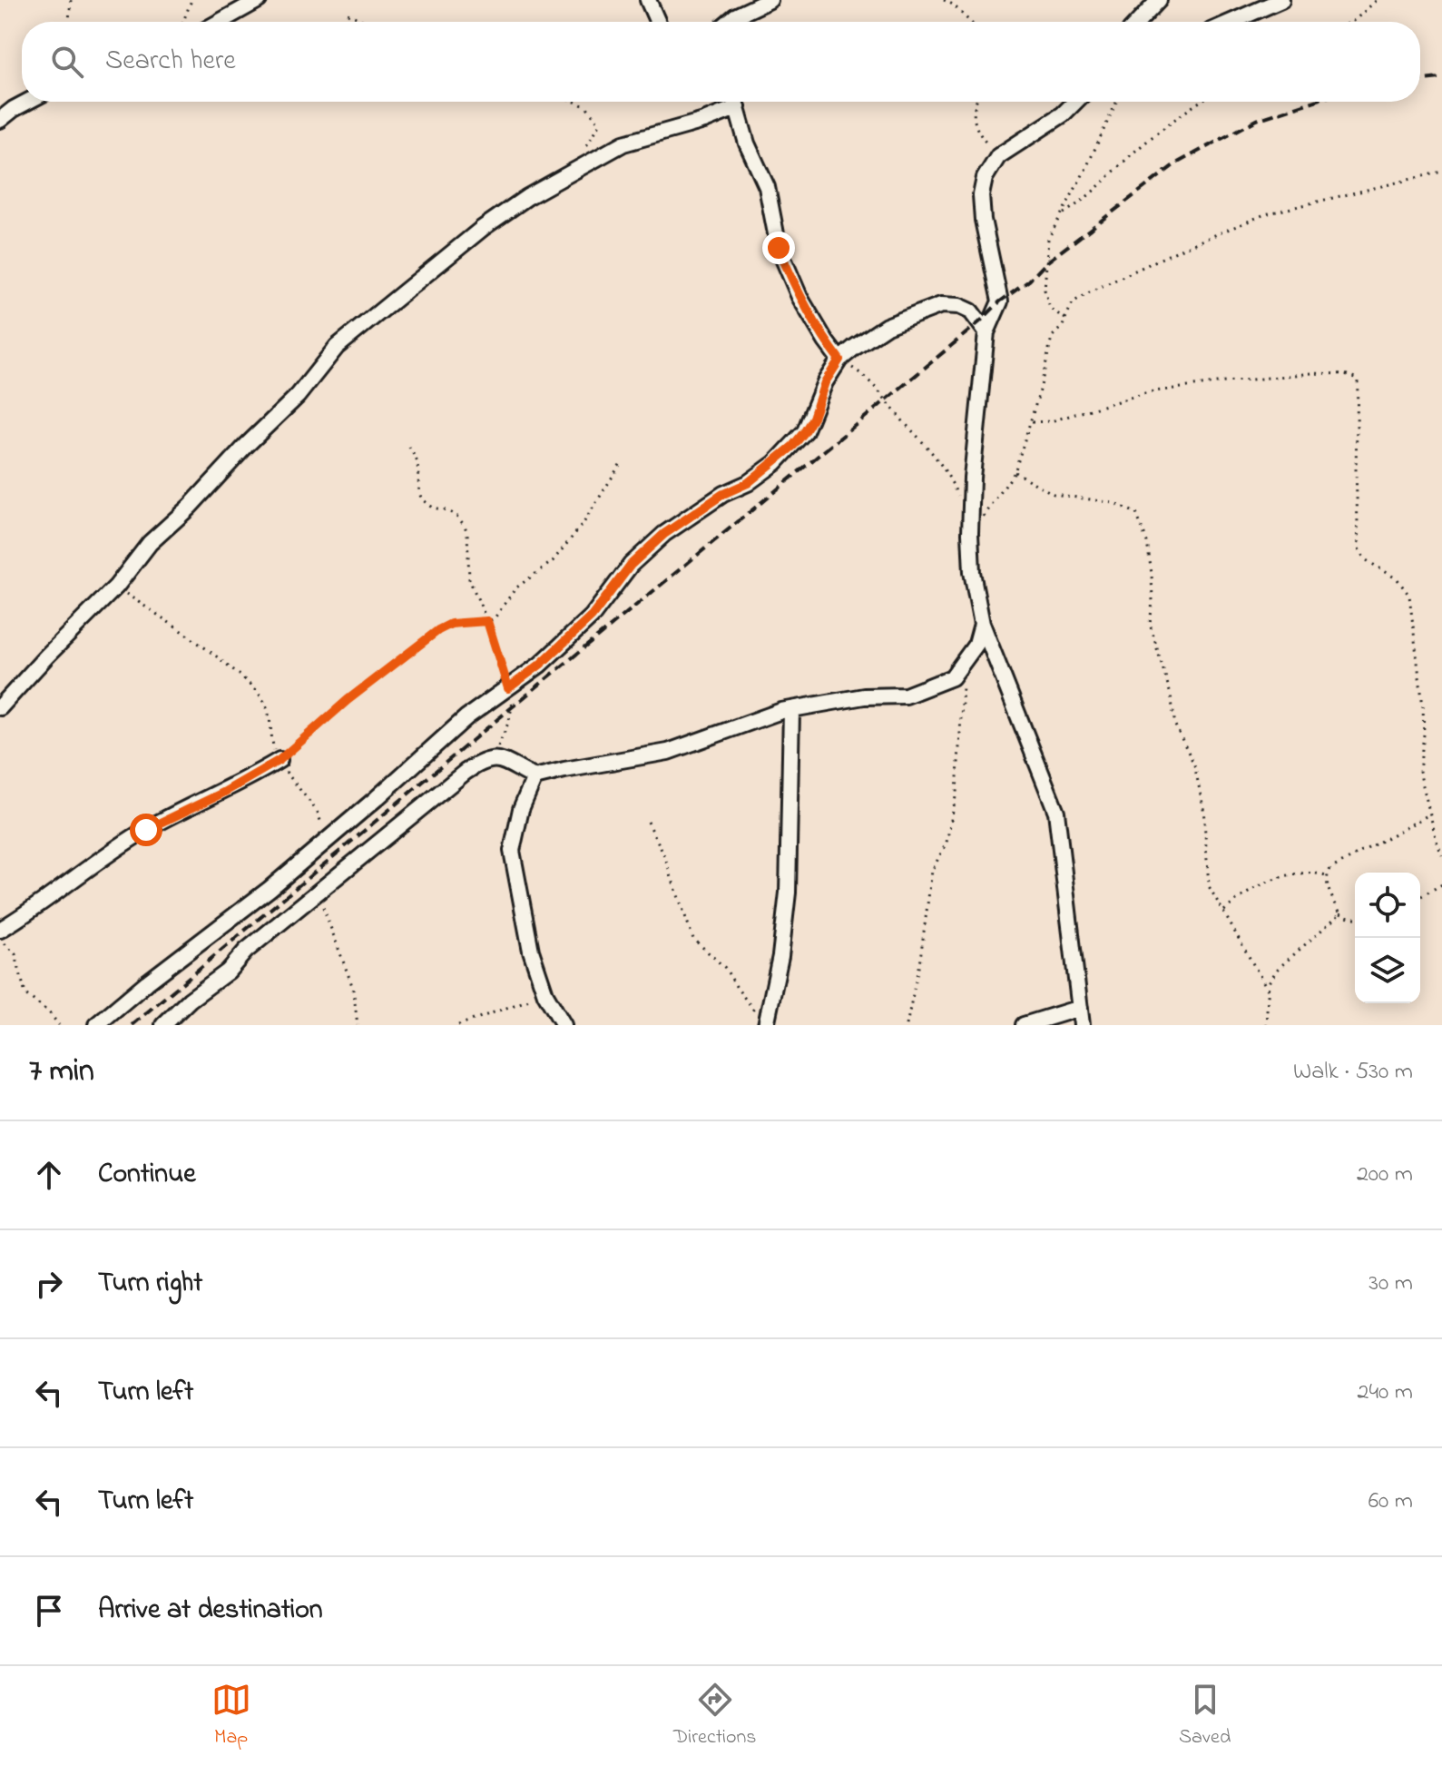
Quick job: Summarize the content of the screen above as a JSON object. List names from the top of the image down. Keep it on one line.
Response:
{"page":{"search":"Search here","heading":["7 min","Walk · 530 m"],"list":[["Continue","200 m"],["Turn right","30 m"],["Turn left","240 m"],["Turn left","60 m"],"Arrive at destination"],"nav":["Map","Directions","Saved"]}}
